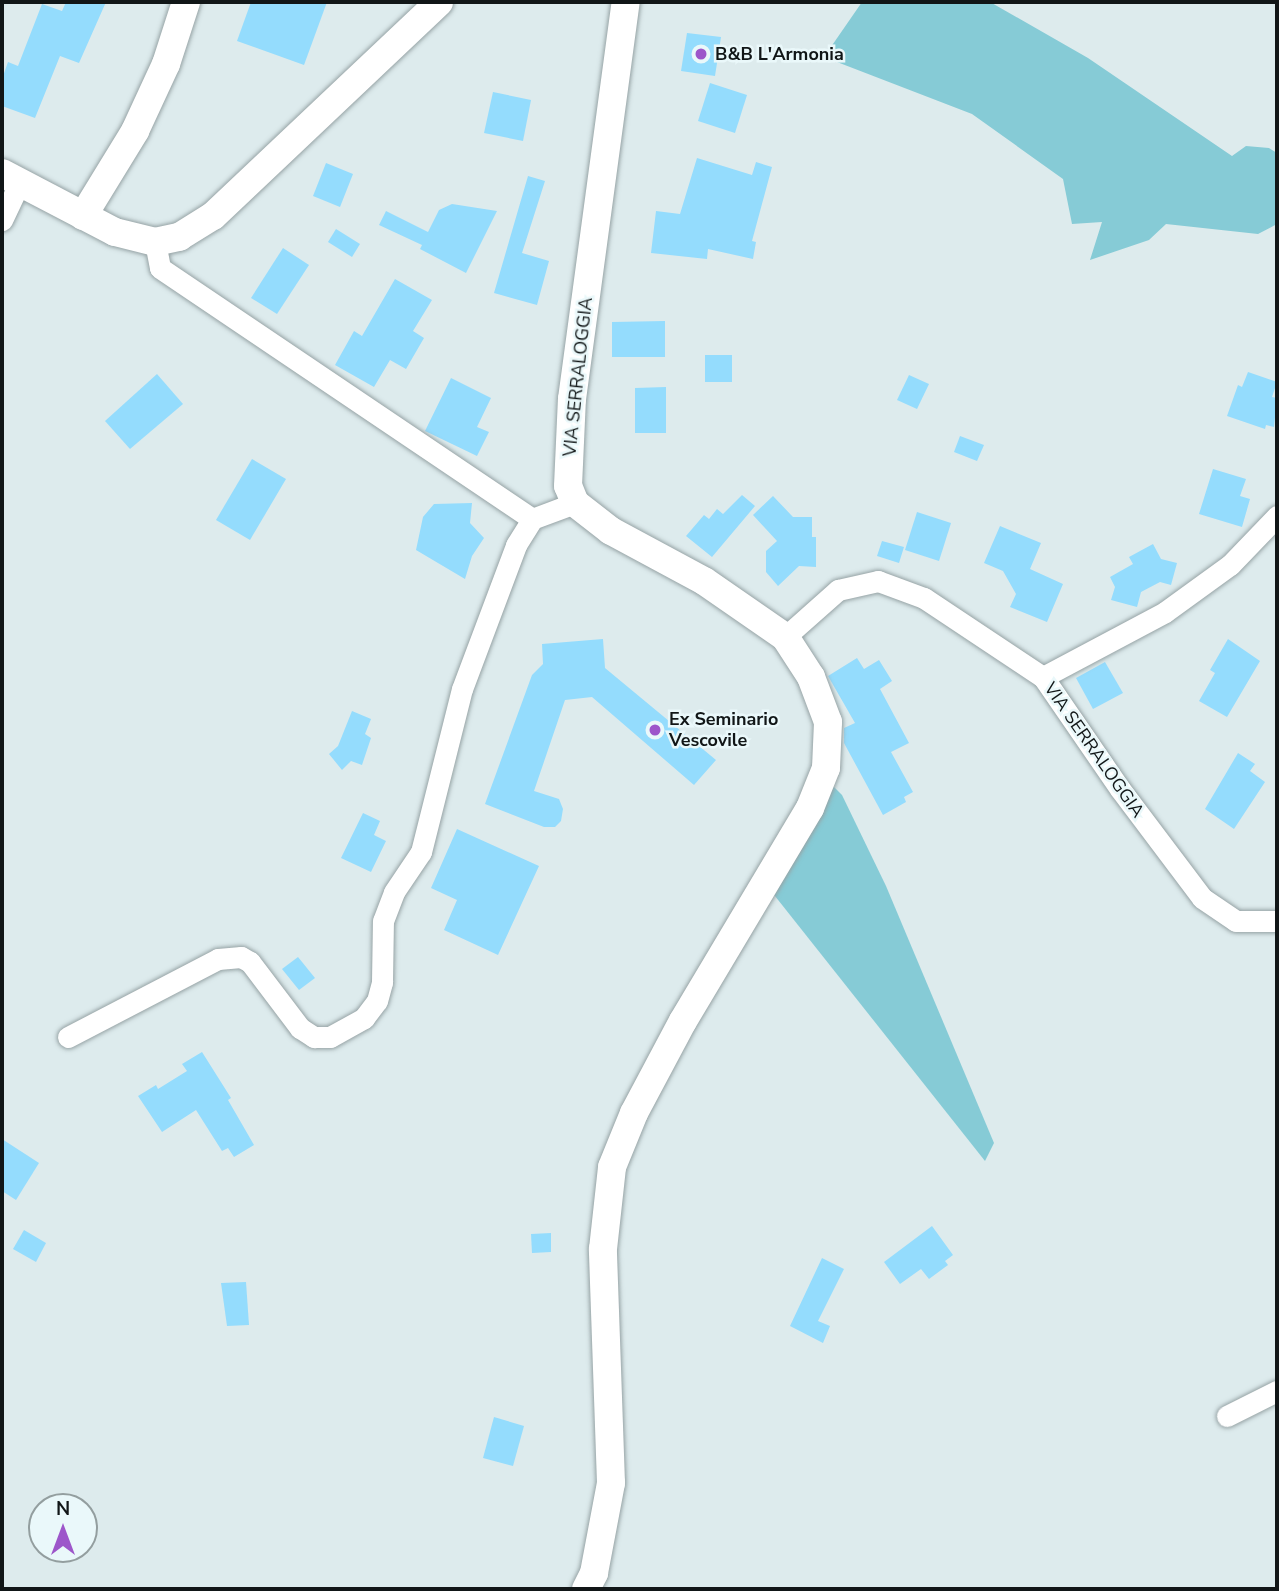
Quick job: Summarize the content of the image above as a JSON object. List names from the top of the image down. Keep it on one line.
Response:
{"streets":{"main road":["VIA SERRALOGGIA"]},"places":["B&B L'Armonia","Ex Seminario Vescovile"],"north":"top"}
